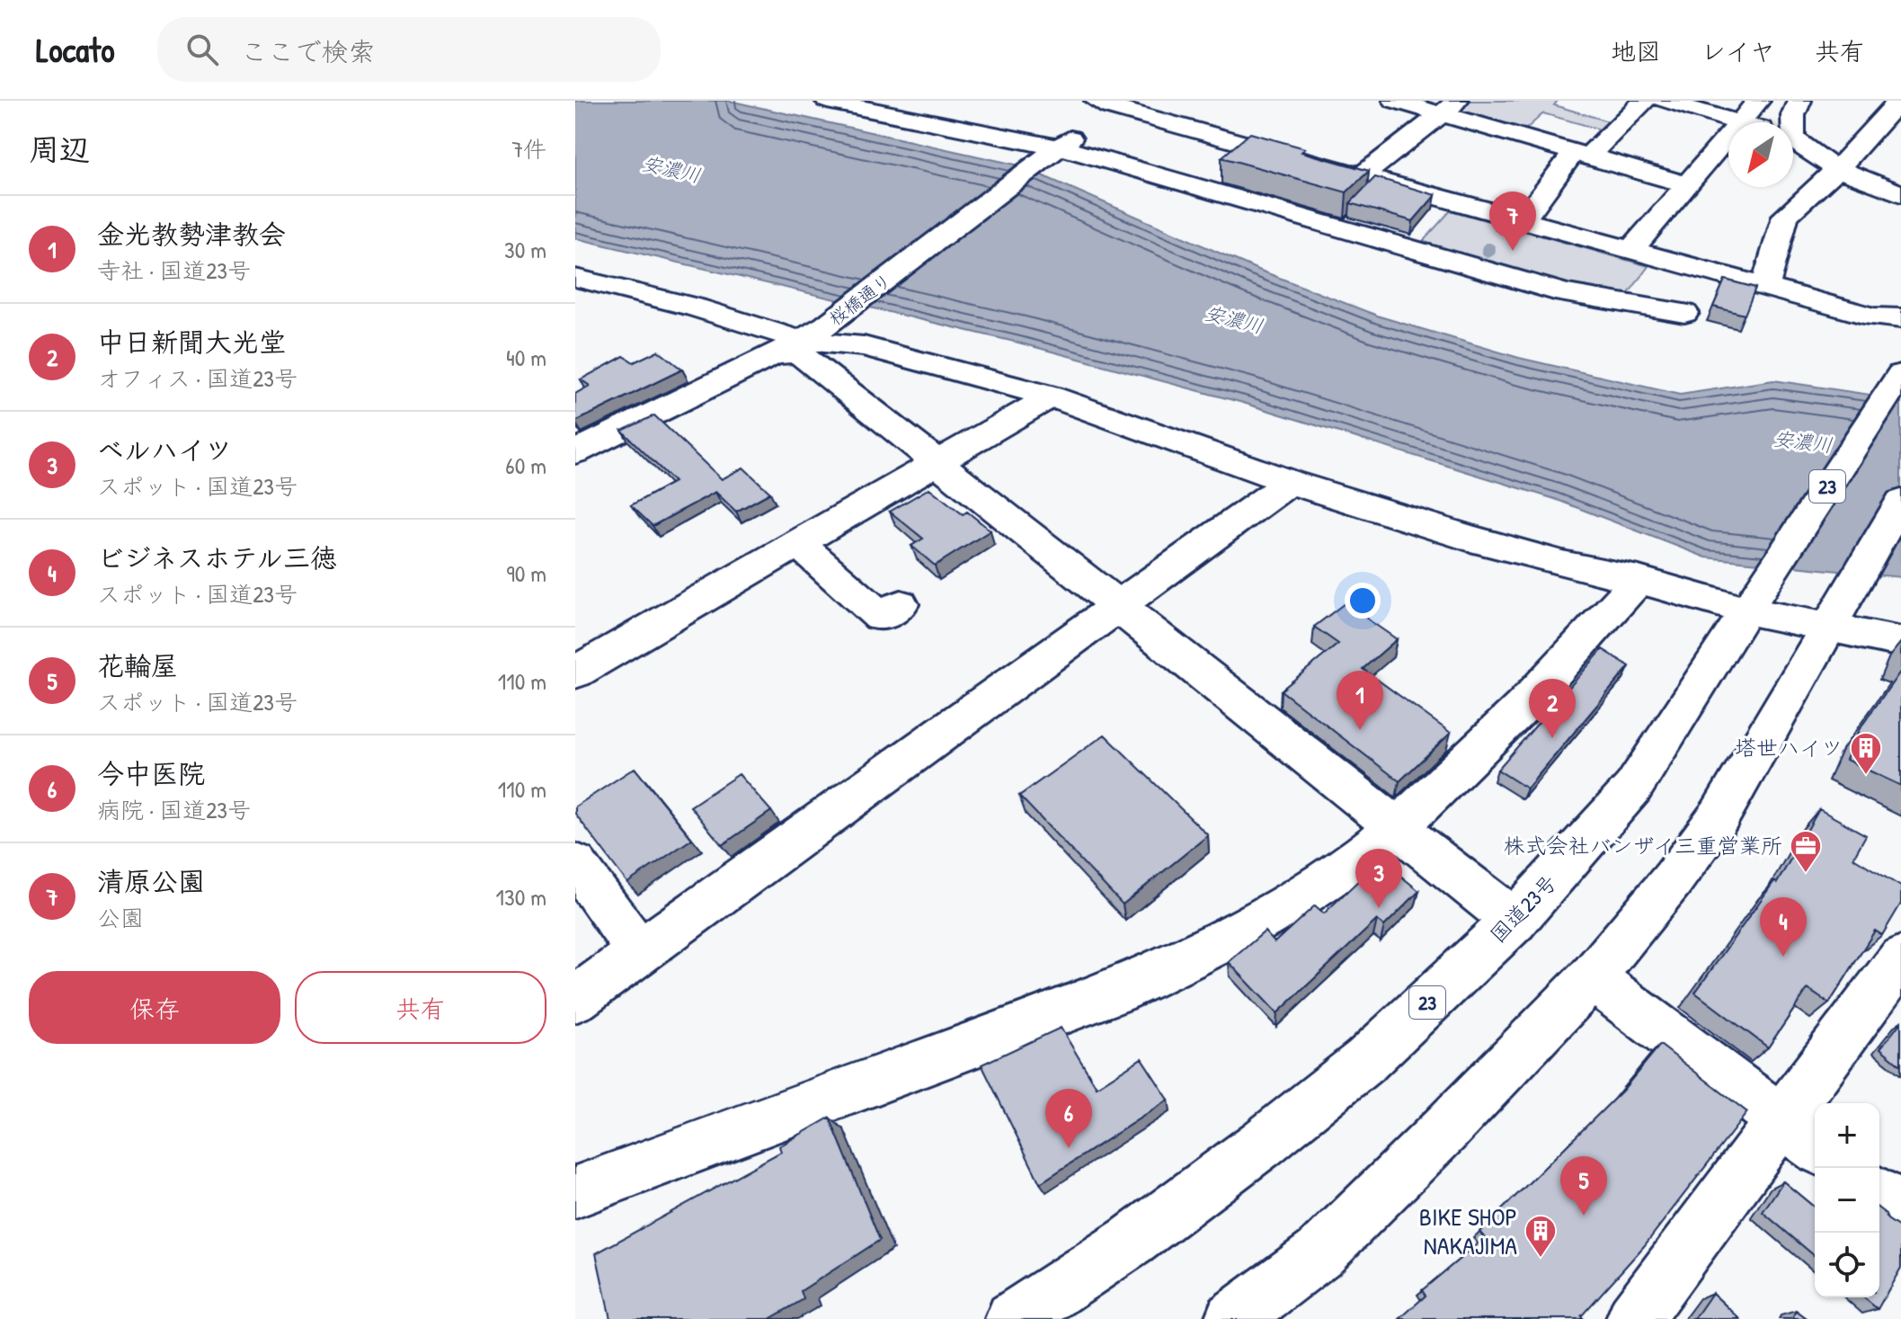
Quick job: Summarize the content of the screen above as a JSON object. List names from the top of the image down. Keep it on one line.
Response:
{"streets":{"main road":["桜橋通り","23","国道23号"]},"water":["安濃川"],"places":{"building":["塔世ハイツ","BIKE SHOP NAKAJIMA"],"office":["株式会社バンザイ三重営業所"]},"north":"bottom left","page":{"header":"Locato","search":"ここで検索","nav":["地図","レイヤ","共有"],"heading":["周辺","7件"],"pins":["7","1","2","3","4","6","5"],"list":[{"mark":"1","name":"金光教勢津教会","note":"寺社 · 国道23号","value":"30 m"},{"mark":"2","name":"中日新聞大光堂","note":"オフィス · 国道23号","value":"40 m"},{"mark":"3","name":"ベルハイツ","note":"スポット · 国道23号","value":"60 m"},{"mark":"4","name":"ビジネスホテル三徳","note":"スポット · 国道23号","value":"90 m"},{"mark":"5","name":"花輪屋","note":"スポット · 国道23号","value":"110 m"},{"mark":"6","name":"今中医院","note":"病院 · 国道23号","value":"110 m"},{"mark":"7","name":"清原公園","note":"公園","value":"130 m"}],"buttons":["保存","共有"],"map_buttons":["+","−"]}}
